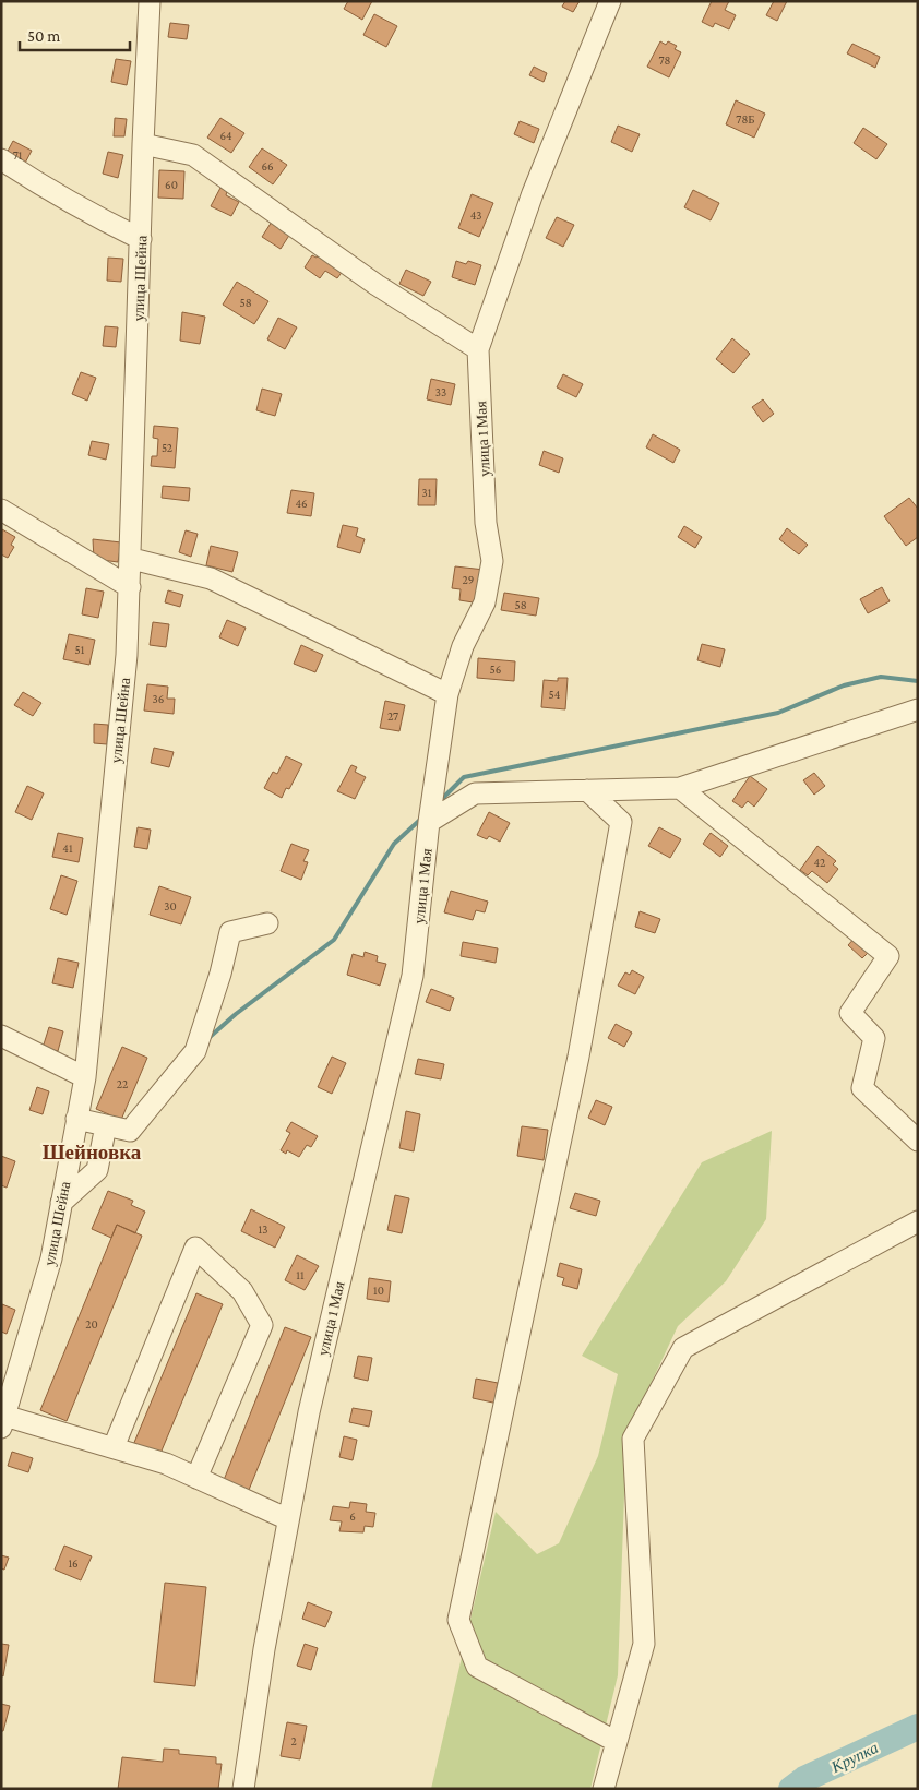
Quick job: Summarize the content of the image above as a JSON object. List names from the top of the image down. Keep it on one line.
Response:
{"streets":{"street":["улица Шейна","улица 1 Мая"]},"districts":["Шейновка"],"water":["Крупка"],"house_numbers":["78","78Б","64","71","66","60","43","58","33","52","31","46","29","58","51","56","54","36","27","41","42","30","22","13","11","10","20","6","16","2"],"scale_bar":"50 m"}
